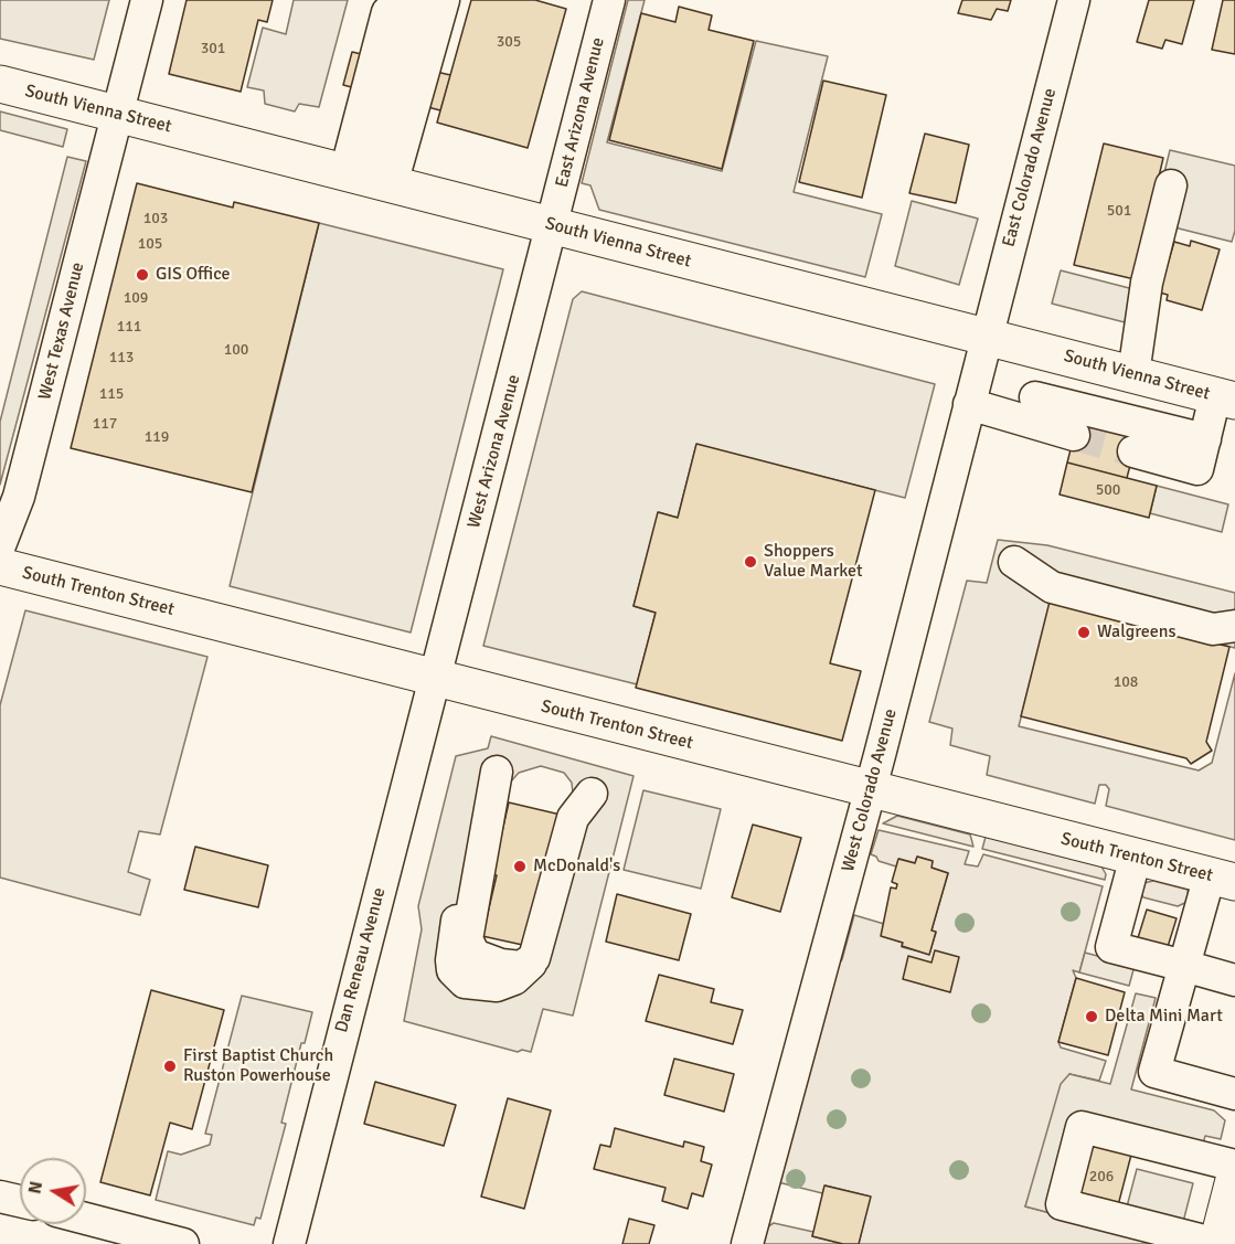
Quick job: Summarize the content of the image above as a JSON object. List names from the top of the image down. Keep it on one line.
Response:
{"streets":{"main road":["South Vienna Street","South Trenton Street"],"street":["East Arizona Avenue","East Colorado Avenue","West Texas Avenue","West Arizona Avenue","West Colorado Avenue","Dan Reneau Avenue"]},"crossings":[["South Vienna Street","East Arizona Avenue"],["South Vienna Street","East Colorado Avenue"],["South Vienna Street","West Texas Avenue"],["South Vienna Street","West Arizona Avenue"],["South Vienna Street","West Colorado Avenue"],["East Arizona Avenue","West Arizona Avenue"],["East Colorado Avenue","West Colorado Avenue"],["West Arizona Avenue","South Trenton Street"],["West Arizona Avenue","Dan Reneau Avenue"],["South Trenton Street","West Colorado Avenue"],["South Trenton Street","Dan Reneau Avenue"]],"places":["GIS Office","Shoppers Value Market","Walgreens","McDonald's","Delta Mini Mart","First Baptist Church Ruston Powerhouse"],"house_numbers":["305","301","501","103","105","109","111","100","113","115","117","119","500","108","206"],"north":"left"}
